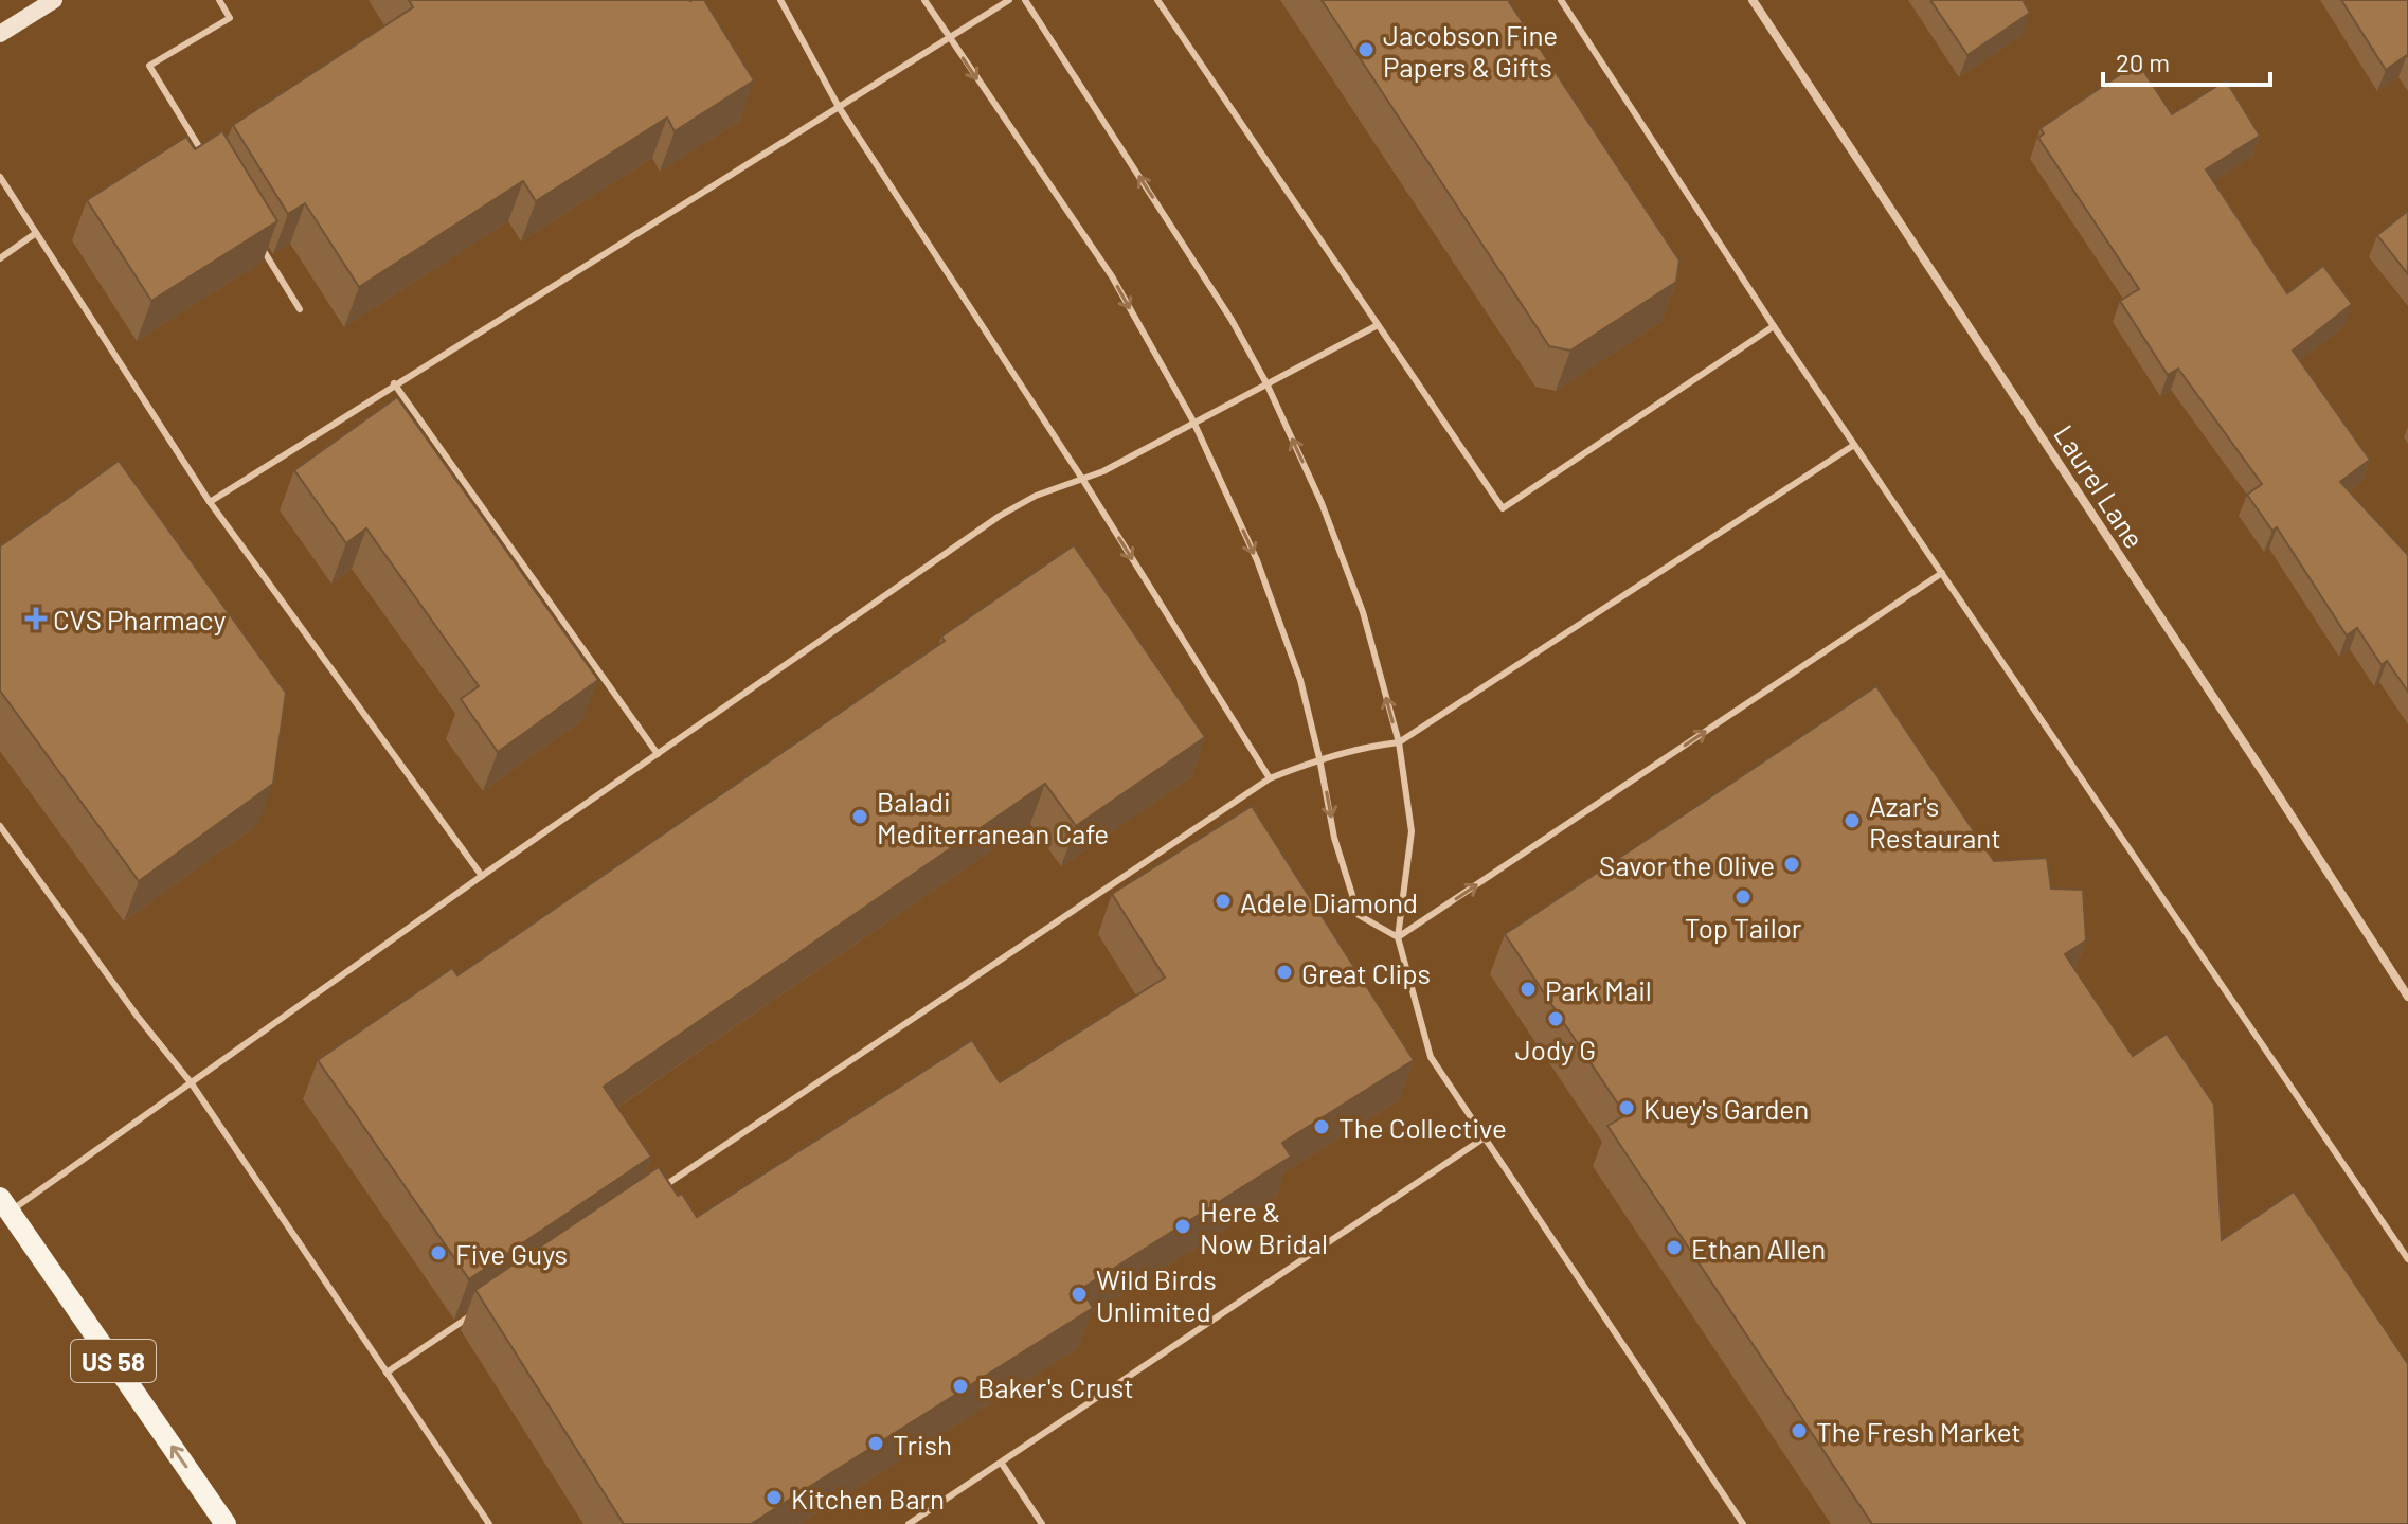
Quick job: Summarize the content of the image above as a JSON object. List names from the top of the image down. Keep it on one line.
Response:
{"streets":{"main road":["US 58"],"street":["Laurel Lane"]},"places":{"other":["Jacobson Fine Papers & Gifts","Baladi Mediterranean Cafe","Azar's Restaurant","Savor the Olive","Top Tailor","Adele Diamond","Great Clips","Park Mail","Jody G","Kuey's Garden","The Collective","Here & Now Bridal","Ethan Allen","Five Guys","Wild Birds Unlimited","Baker's Crust","The Fresh Market","Trish","Kitchen Barn"],"health":["CVS Pharmacy"]},"scale_bar":"20 m"}
